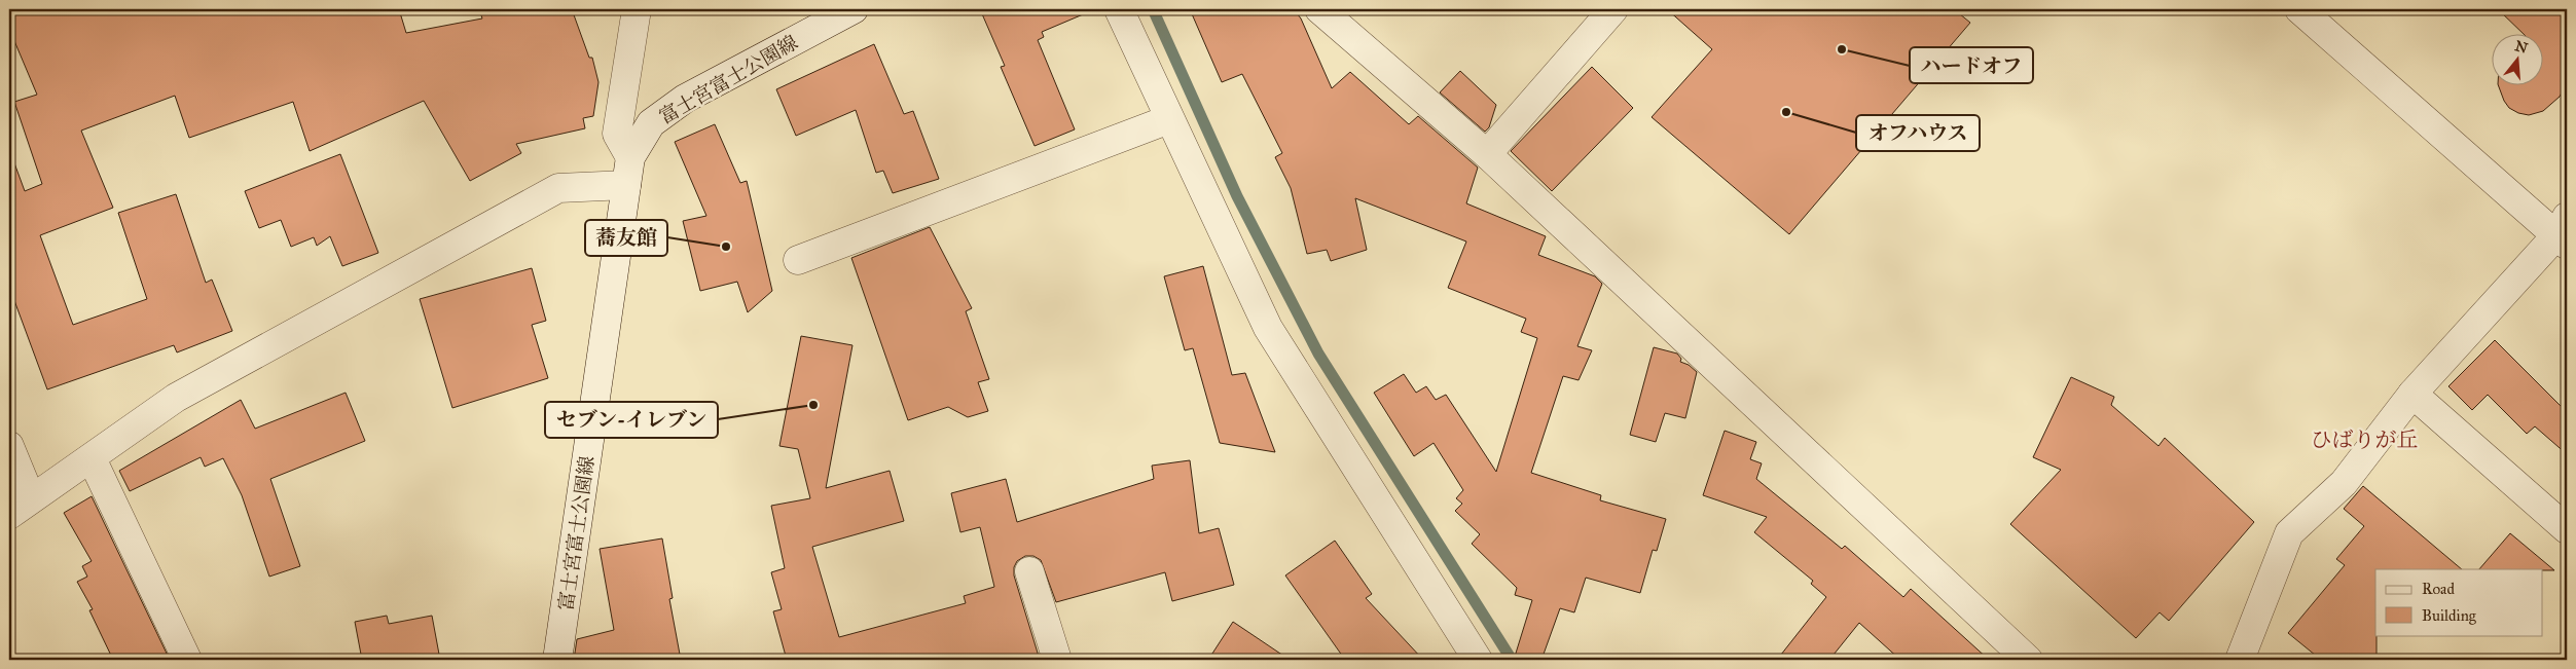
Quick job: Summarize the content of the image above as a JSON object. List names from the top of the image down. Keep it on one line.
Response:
{"streets":{"street":["富士宮富士公園線"]},"districts":["ひばりが丘"],"places":["ハードオフ","オフハウス","蕎友館","セブン-イレブン"],"legend":["Road","Building"],"north":"top"}
